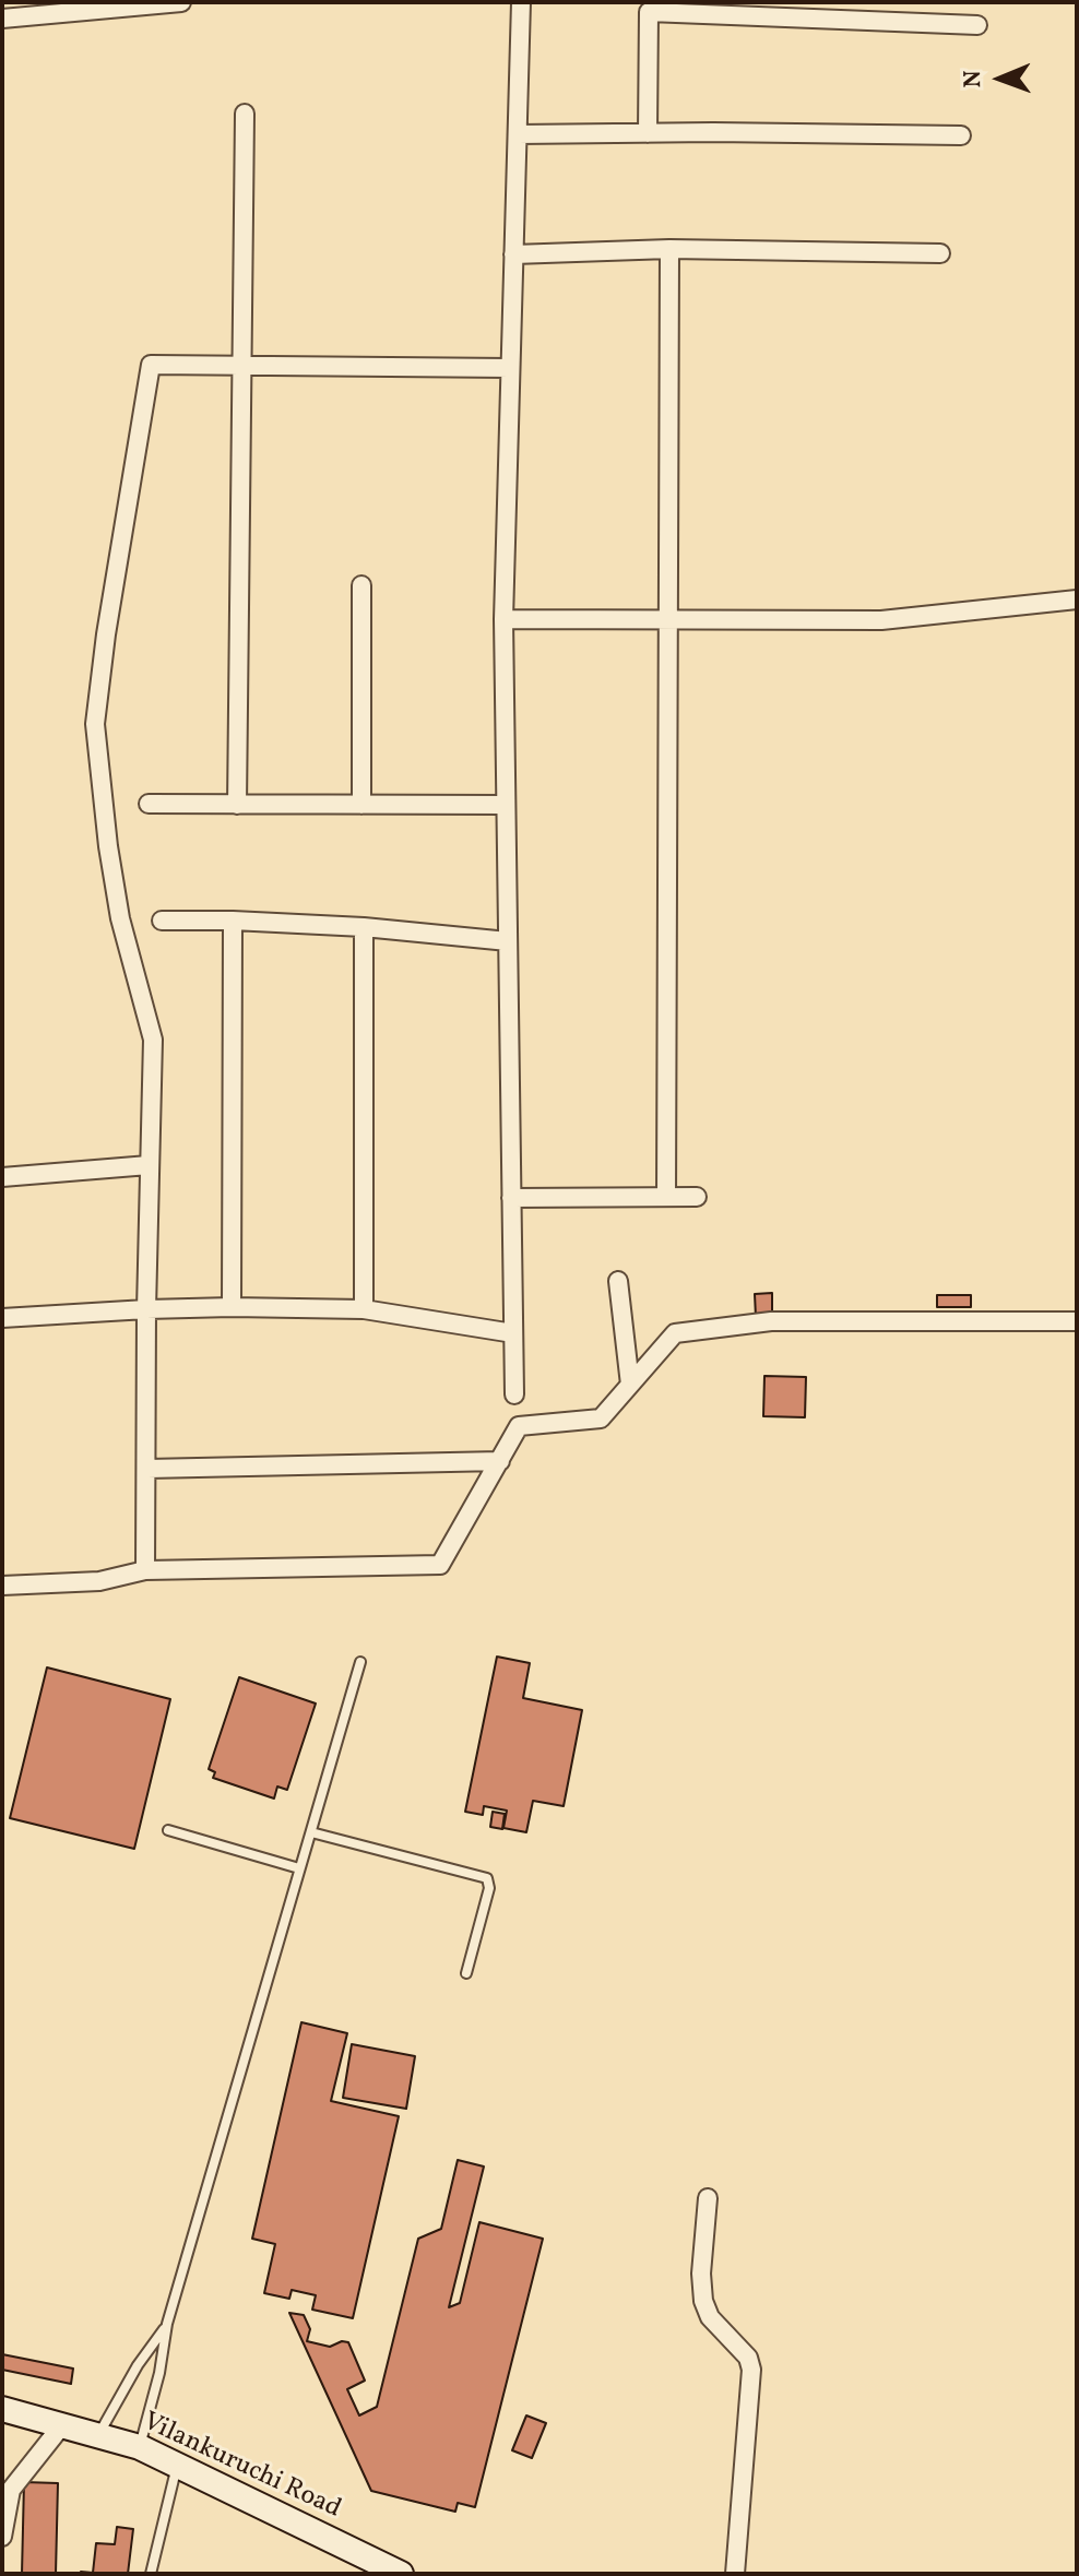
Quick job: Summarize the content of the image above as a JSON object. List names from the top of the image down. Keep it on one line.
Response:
{"streets":{"street":["Vilankuruchi Road"]},"north":"left"}
